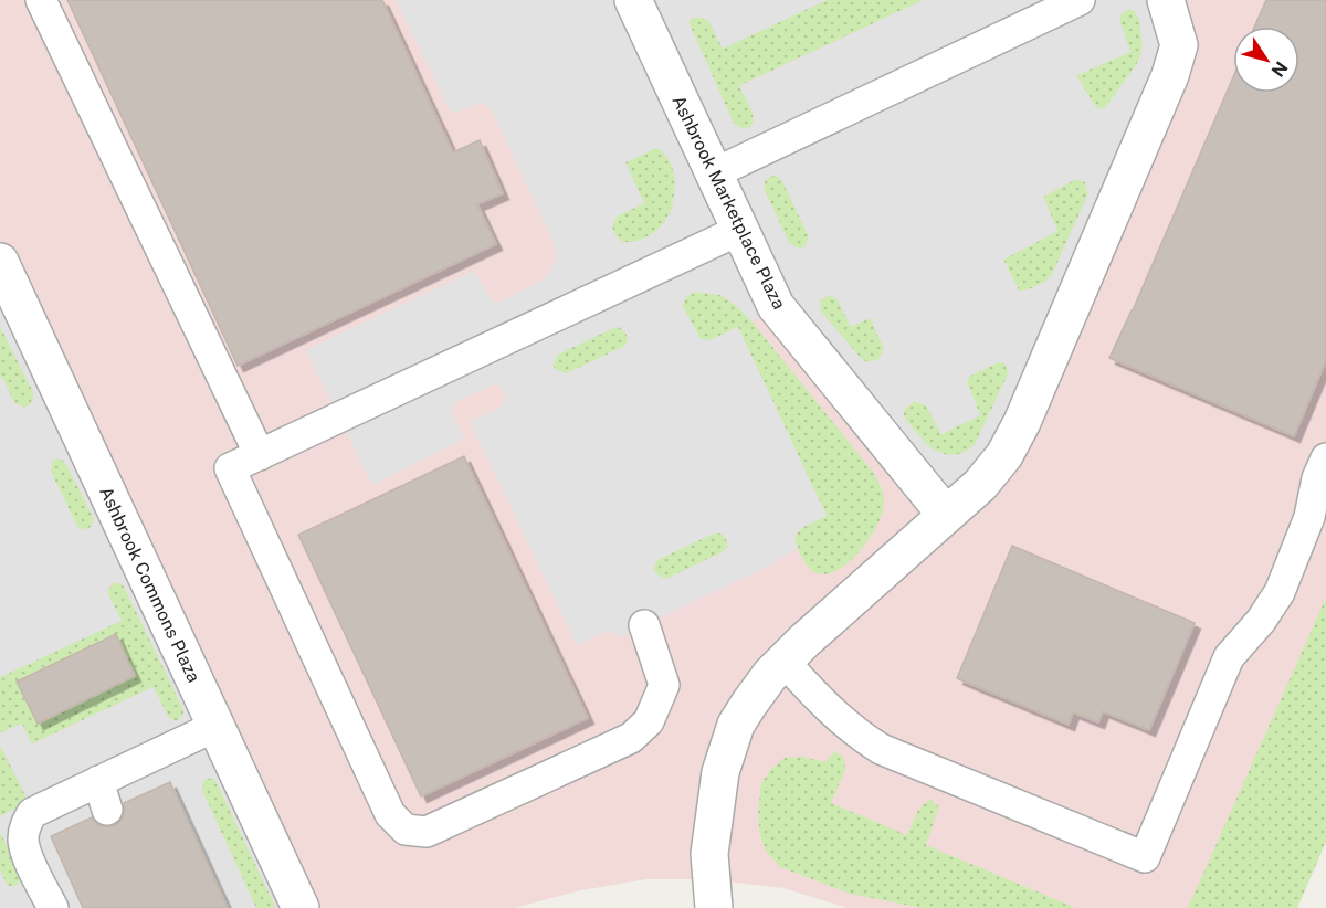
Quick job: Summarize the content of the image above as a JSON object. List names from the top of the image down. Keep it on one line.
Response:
{"streets":{"street":["Ashbrook Marketplace Plaza","Ashbrook Commons Plaza"]},"north":"bottom right"}
